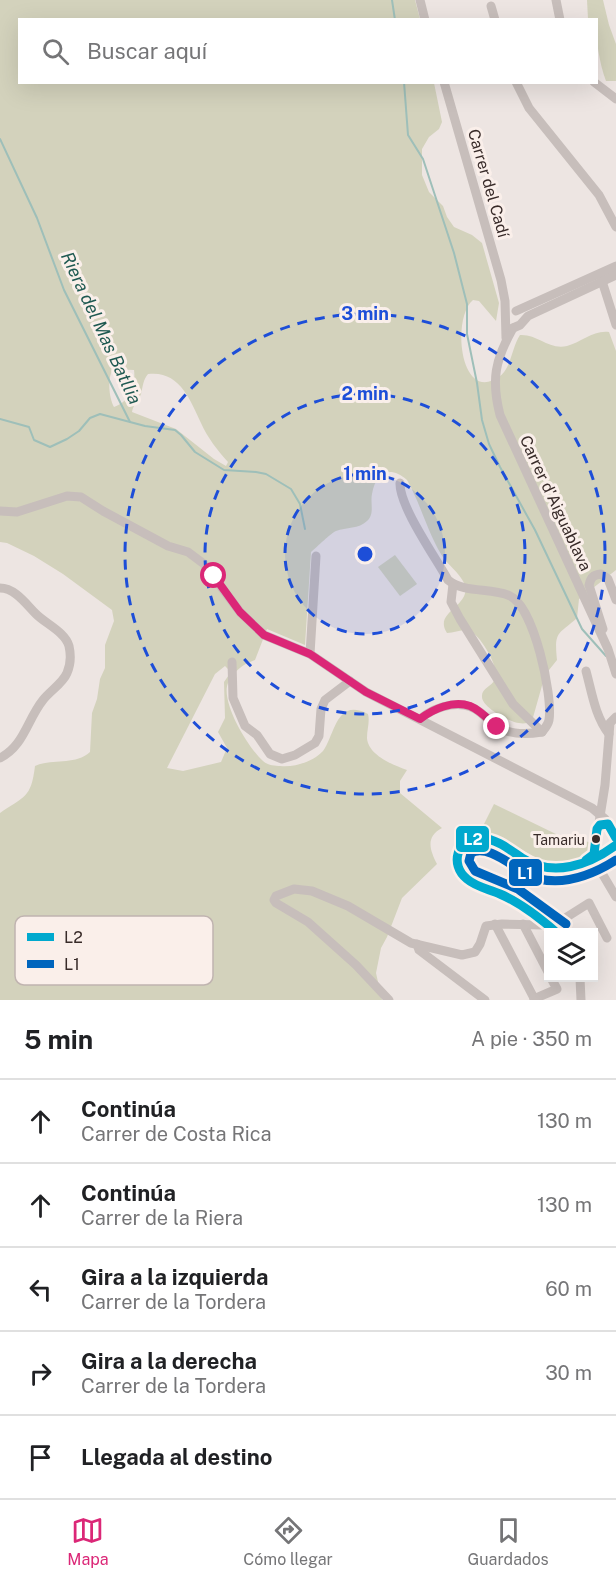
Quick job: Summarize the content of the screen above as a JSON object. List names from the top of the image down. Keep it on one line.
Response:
{"streets":{"street":["Carrer del Cadí","Carrer d'Aiguablava"]},"crossings":[["Carrer del Cadí","Carrer d'Aiguablava"]],"water":["Riera del Mas Batllia"],"places":["Tamariu"],"lines":["transit line L2","transit line L1"],"legend":["L2","L1"],"page":{"search":"Buscar aquí","heading":["5 min","A pie · 350 m"],"list":[["Continúa","Carrer de Costa Rica","130 m"],["Continúa","Carrer de la Riera","130 m"],["Gira a la izquierda","Carrer de la Tordera","60 m"],["Gira a la derecha","Carrer de la Tordera","30 m"],"Llegada al destino"],"nav":["Mapa","Cómo llegar","Guardados"]},"rings":["3 min","2 min","1 min"]}
